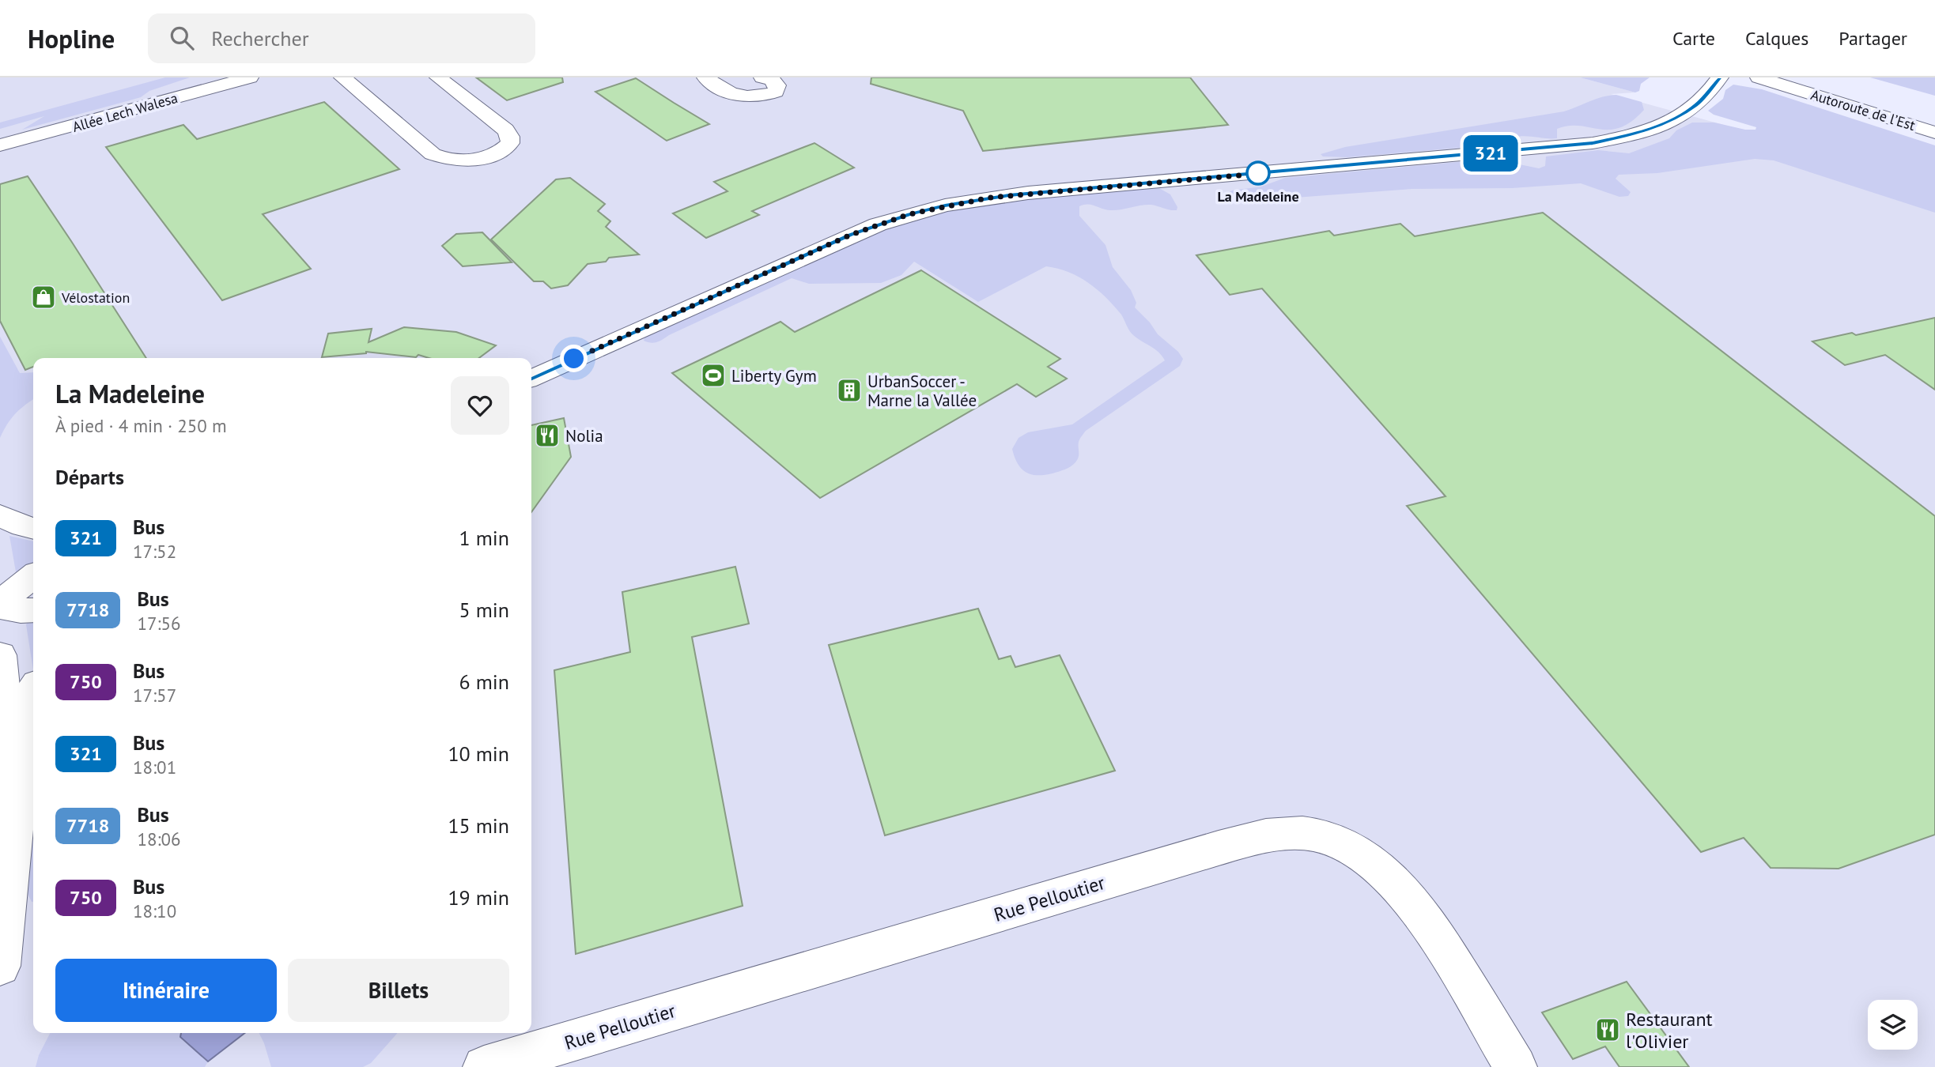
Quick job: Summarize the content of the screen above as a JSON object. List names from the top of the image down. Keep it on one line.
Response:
{"streets":{"main road":["Autoroute de l’Est","Allée Lech Walesa","Rue Pelloutier"]},"places":{"other":["La Madeleine"],"shop":["Vélostation"],"sports":["Liberty Gym"],"building":["UrbanSoccer - Marne la Vallée"],"restaurant":["Nolia","Restaurant l'Olivier"]},"lines":["bus line 321"],"page":{"header":"Hopline","search":"Rechercher","nav":["Carte","Calques","Partager"],"on_map":"321","heading":[["La Madeleine","À pied · 4 min · 250 m"],"Départs"],"list":[{"mark":"321","name":"Bus","note":"17:52","value":"1 min"},{"mark":"7718","name":"Bus","note":"17:56","value":"5 min"},{"mark":"750","name":"Bus","note":"17:57","value":"6 min"},{"mark":"321","name":"Bus","note":"18:01","value":"10 min"},{"mark":"7718","name":"Bus","note":"18:06","value":"15 min"},{"mark":"750","name":"Bus","note":"18:10","value":"19 min"}],"buttons":["Itinéraire","Billets"]}}
